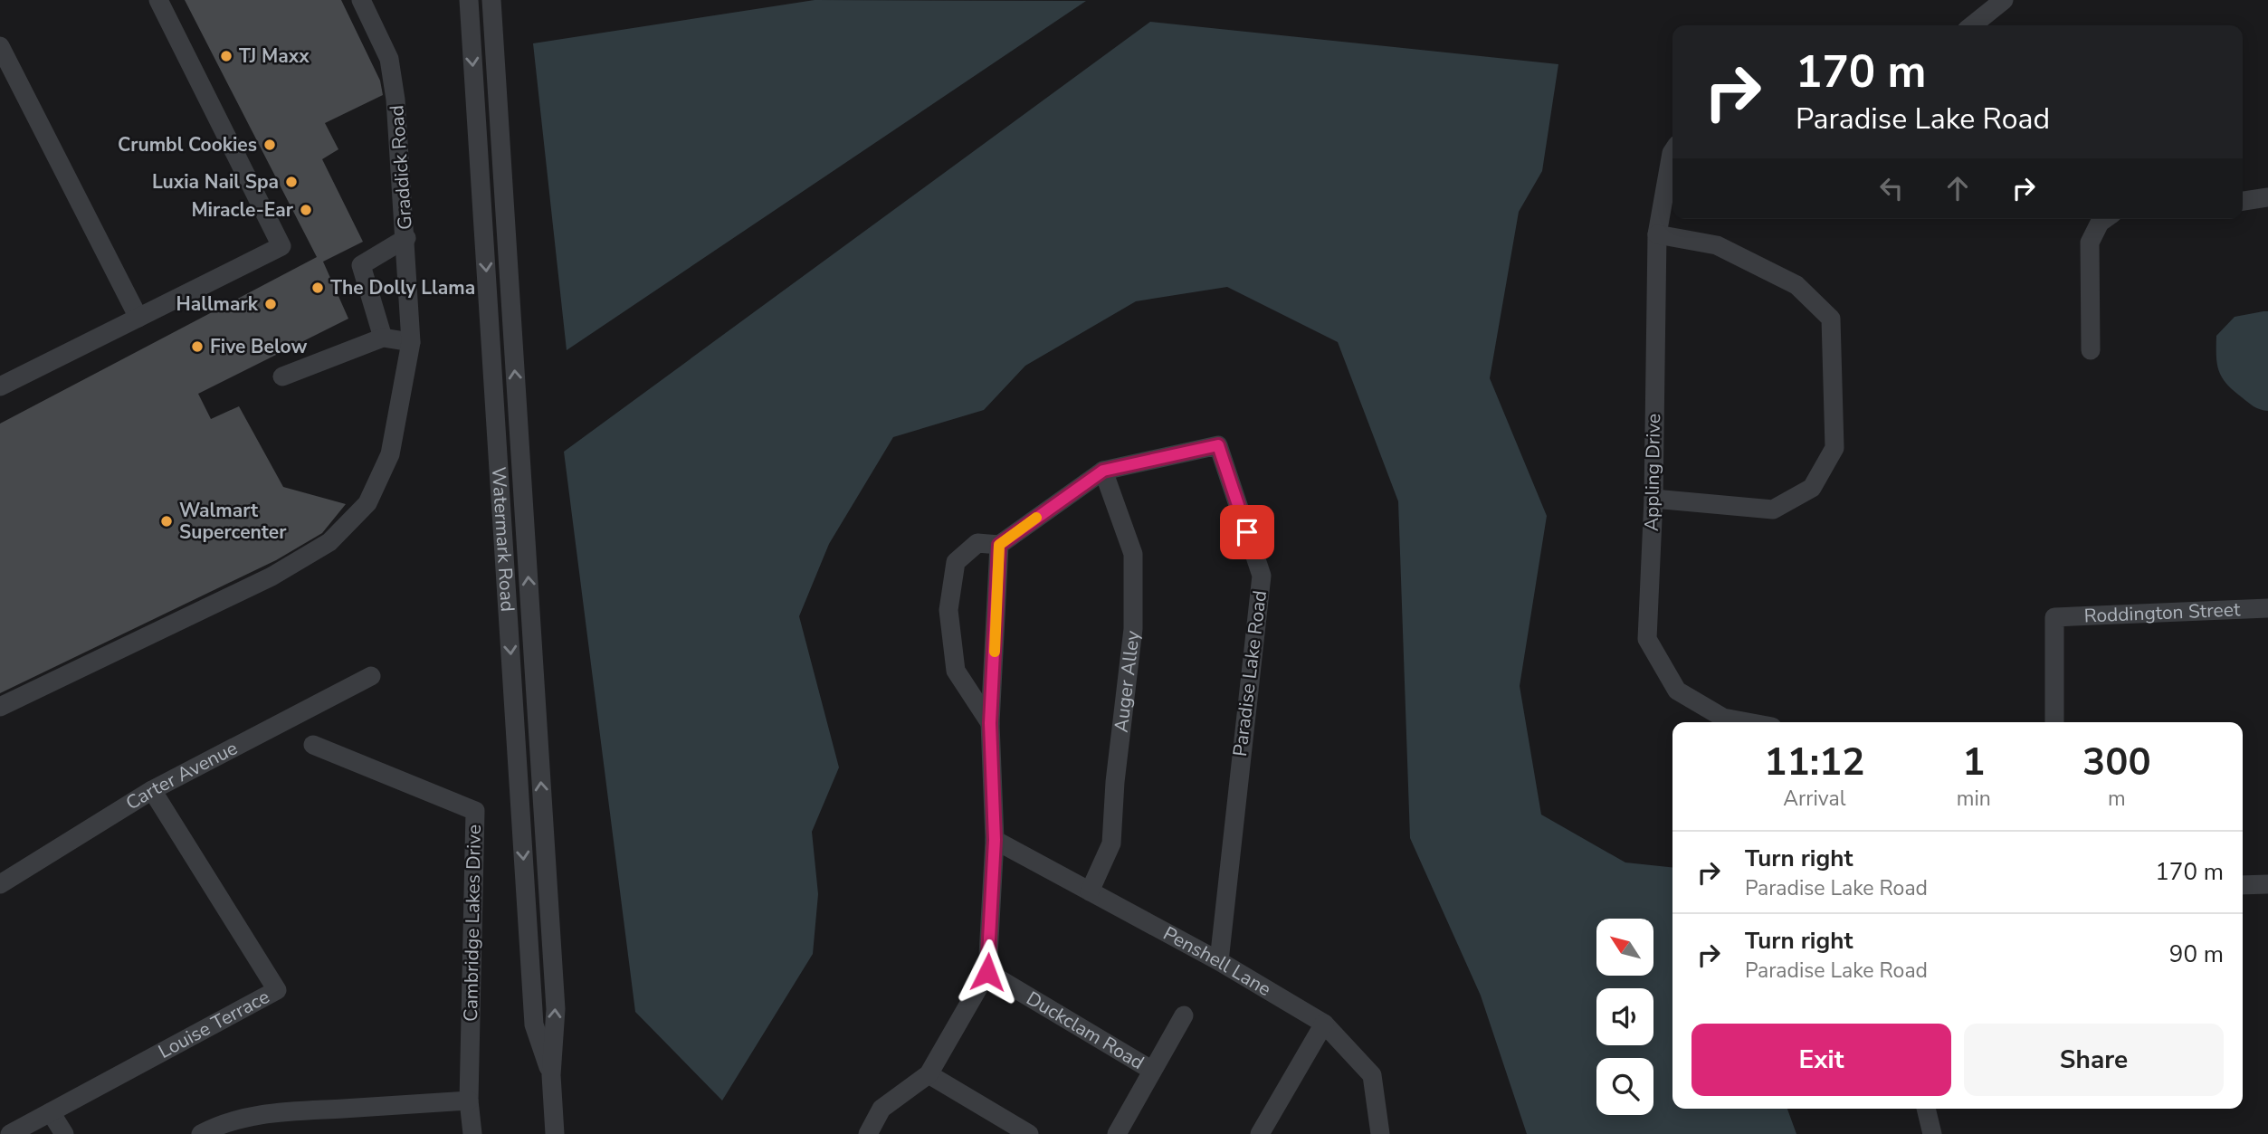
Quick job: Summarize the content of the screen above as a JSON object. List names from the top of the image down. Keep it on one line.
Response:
{"streets":{"street":["Graddick Road","Appling Drive","Watermark Road","Roddington Street","Paradise Lake Road","Auger Alley","Carter Avenue","Cambridge Lakes Drive","Penshell Lane","Louise Terrace","Duckclam Road"]},"crossings":[["Paradise Lake Road","Auger Alley"],["Paradise Lake Road","Penshell Lane"],["Auger Alley","Penshell Lane"],["Carter Avenue","Louise Terrace"]],"places":["TJ Maxx","Crumbl Cookies","Luxia Nail Spa","Miracle-Ear","The Dolly Llama","Hallmark","Five Below","Walmart Supercenter"],"north":"top left","page":{"turn":["170 m","Paradise Lake Road"],"eta":["11:12","Arrival","1","min","300","m"],"list":[{"name":"Turn right","note":"Paradise Lake Road","value":"170 m"},{"name":"Turn right","note":"Paradise Lake Road","value":"90 m"}],"buttons":["Exit","Share"]}}
